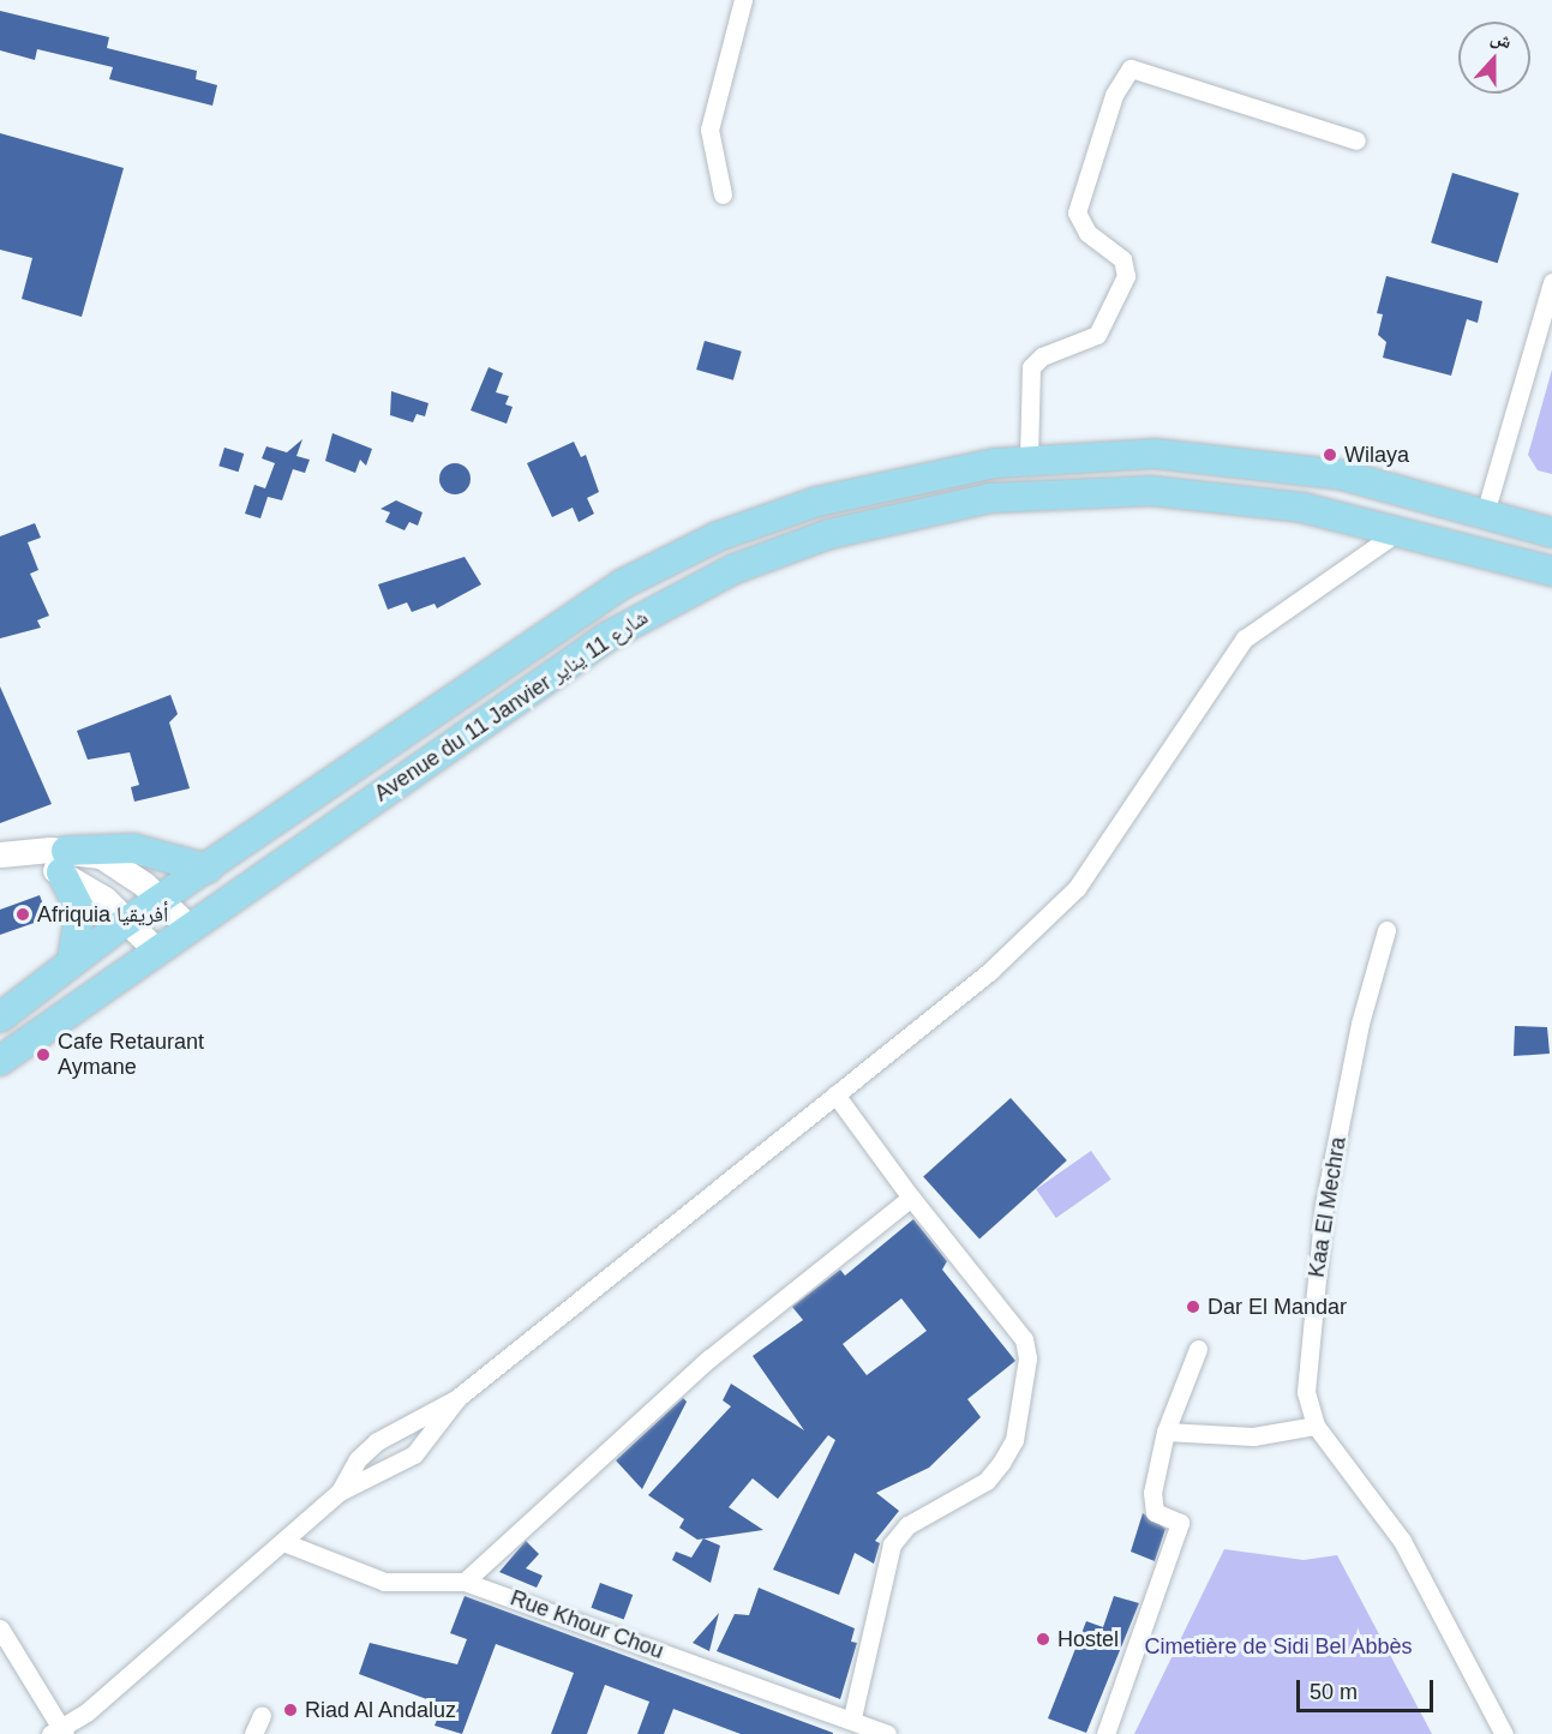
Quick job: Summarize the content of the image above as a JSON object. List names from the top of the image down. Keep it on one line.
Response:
{"streets":{"main road":["Avenue du 11 Janvier شارع 11 يناير"],"street":["Kaa El Mechra","Rue Khour Chou"]},"parks":["Cimetière de Sidi Bel Abbès"],"places":["Wilaya","Afriquia أفريقيا","Cafe Retaurant Aymane","Dar El Mandar","Hostel","Riad Al Andaluz"],"scale_bar":"50 m","north":"top"}
